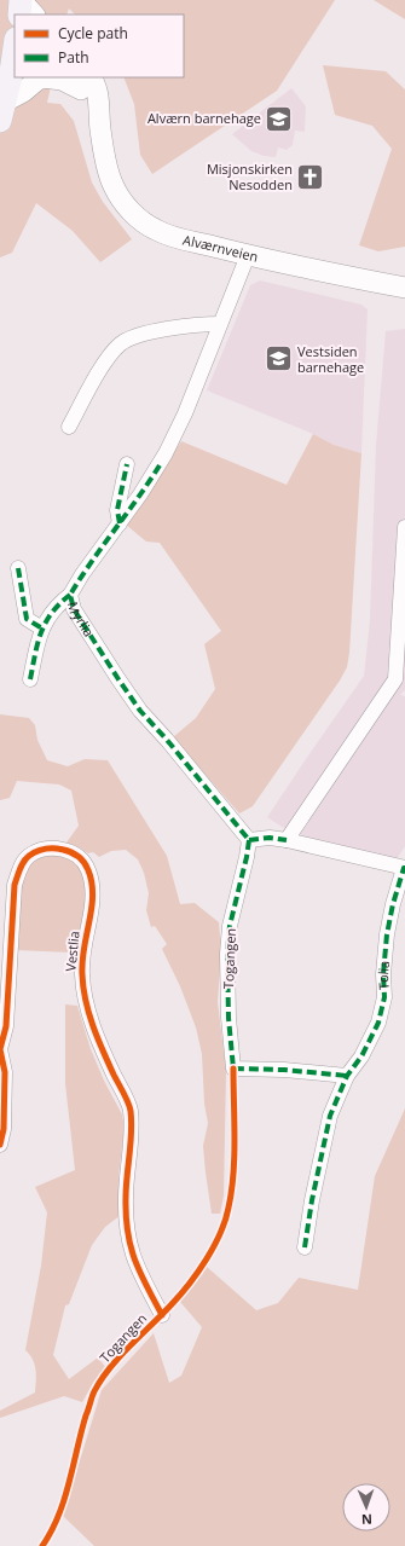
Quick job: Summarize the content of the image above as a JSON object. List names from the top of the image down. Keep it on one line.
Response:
{"streets":{"main road":["Alværnveien"],"street":["Myrlia","Vestlia","Togangen","Tolia"]},"crossings":[["Alværnveien","Myrlia"],["Myrlia","Togangen"],["Myrlia","Tolia"],["Togangen","Tolia"]],"places":{"school or university":["Alværn barnehage","Vestsiden barnehage"],"church":["Misjonskirken Nesodden"]},"legend":["Cycle path","Path"],"north":"bottom"}
